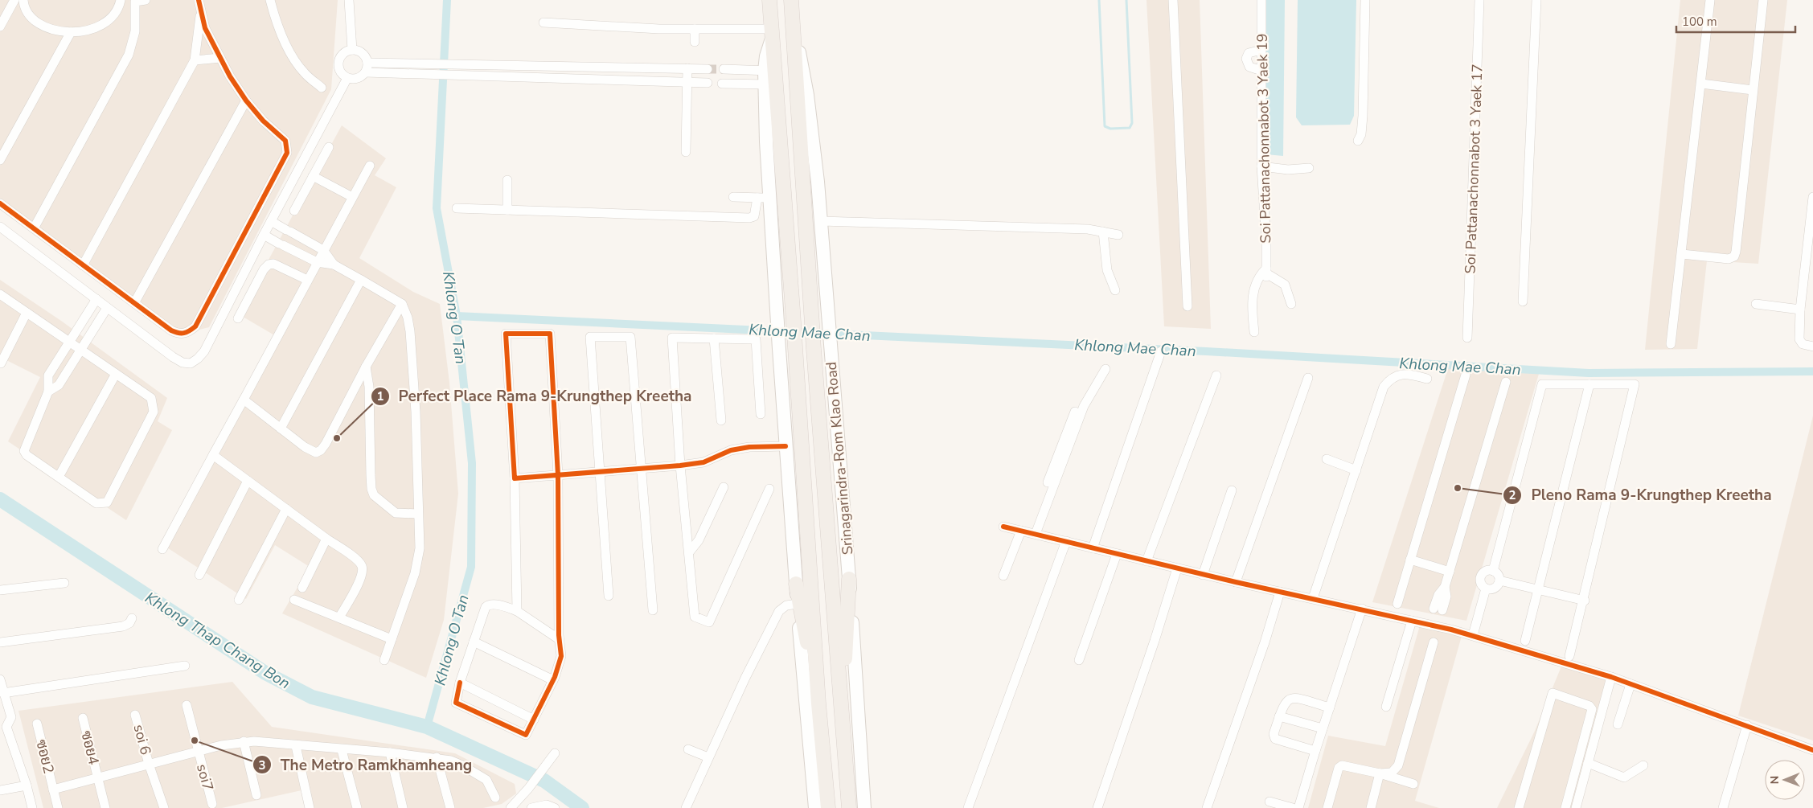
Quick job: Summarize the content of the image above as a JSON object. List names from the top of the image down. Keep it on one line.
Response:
{"streets":{"main road":["Srinagarindra-Rom Klao Road"],"street":["Soi Pattanachonnabot 3 Yaek 19","Soi Pattanachonnabot 3 Yaek 17","soi 6","ซอย4","ซอย2","soi7"]},"water":["Khlong O Tan","Khlong Mae Chan","Khlong Thap Chang Bon"],"places":["Perfect Place Rama 9-Krungthep Kreetha","Pleno Rama 9-Krungthep Kreetha","The Metro Ramkhamheang"],"scale_bar":"100 m","north":"left"}
